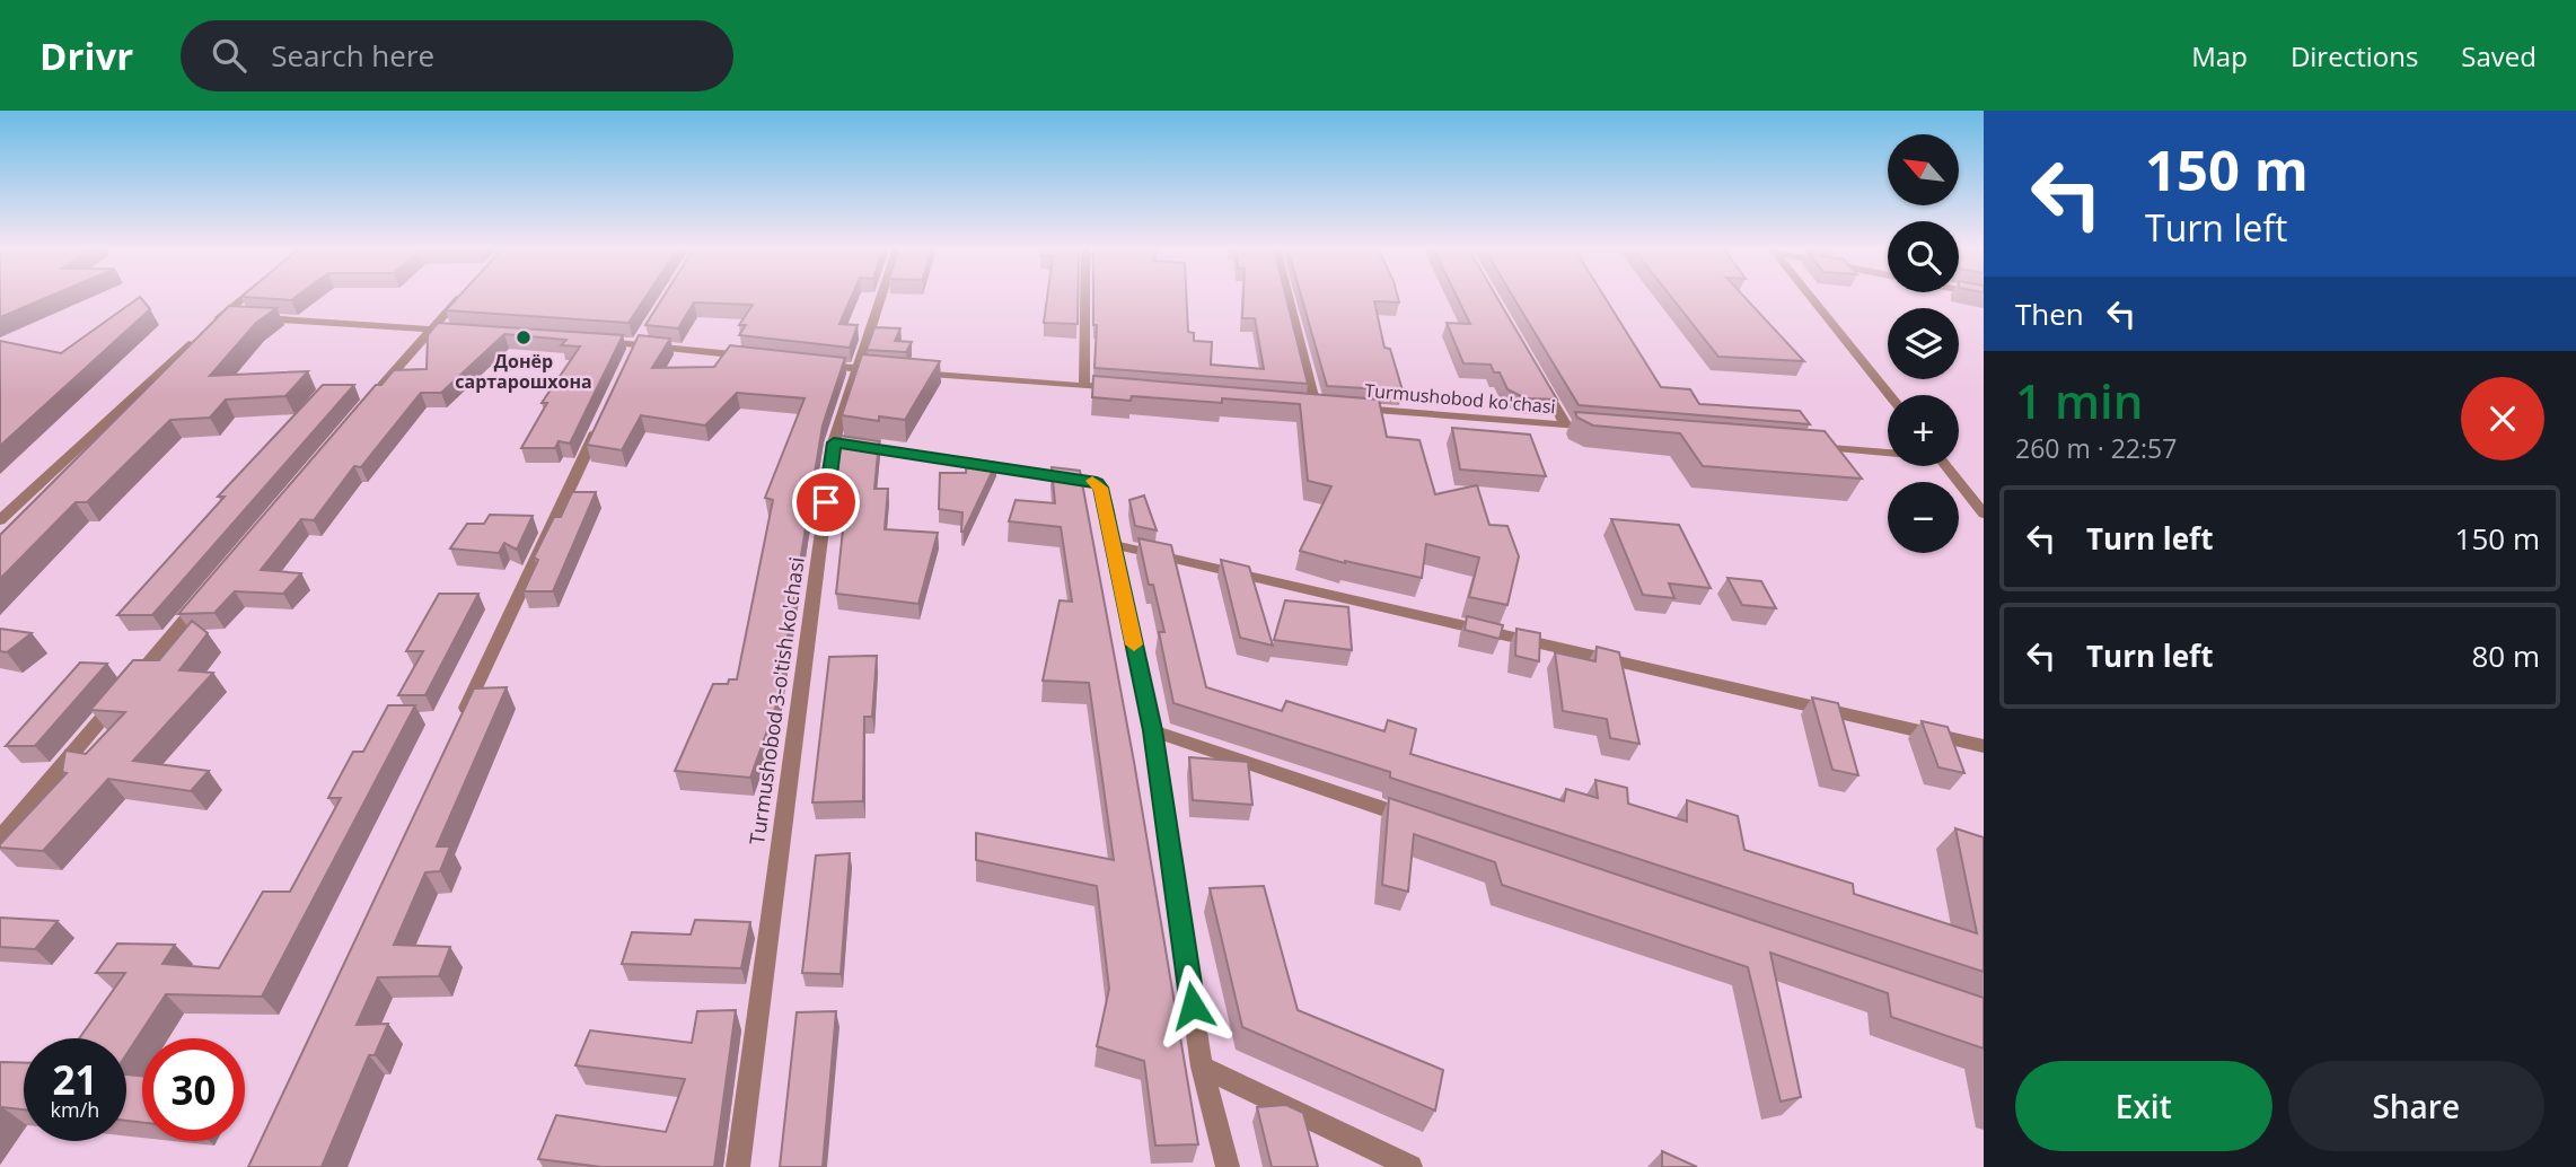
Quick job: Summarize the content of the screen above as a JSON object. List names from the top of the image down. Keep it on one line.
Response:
{"streets":{"street":["Turmushobod ko'chasi","Turmushobod 3-o'tish ko'chasi"]},"places":["Донёр сартарошхона"],"north":"top left","page":{"header":"Drivr","search":"Search here","nav":["Map","Directions","Saved"],"turn":["150 m","Turn left"],"map_buttons":["+","−"],"then":"Then","heading":["1 min","260 m · 22:57"],"list":[{"name":"Turn left","value":"150 m"},{"name":"Turn left","value":"80 m"}],"speed":"21 km/h","limit":"30","buttons":["Exit","Share"]}}
